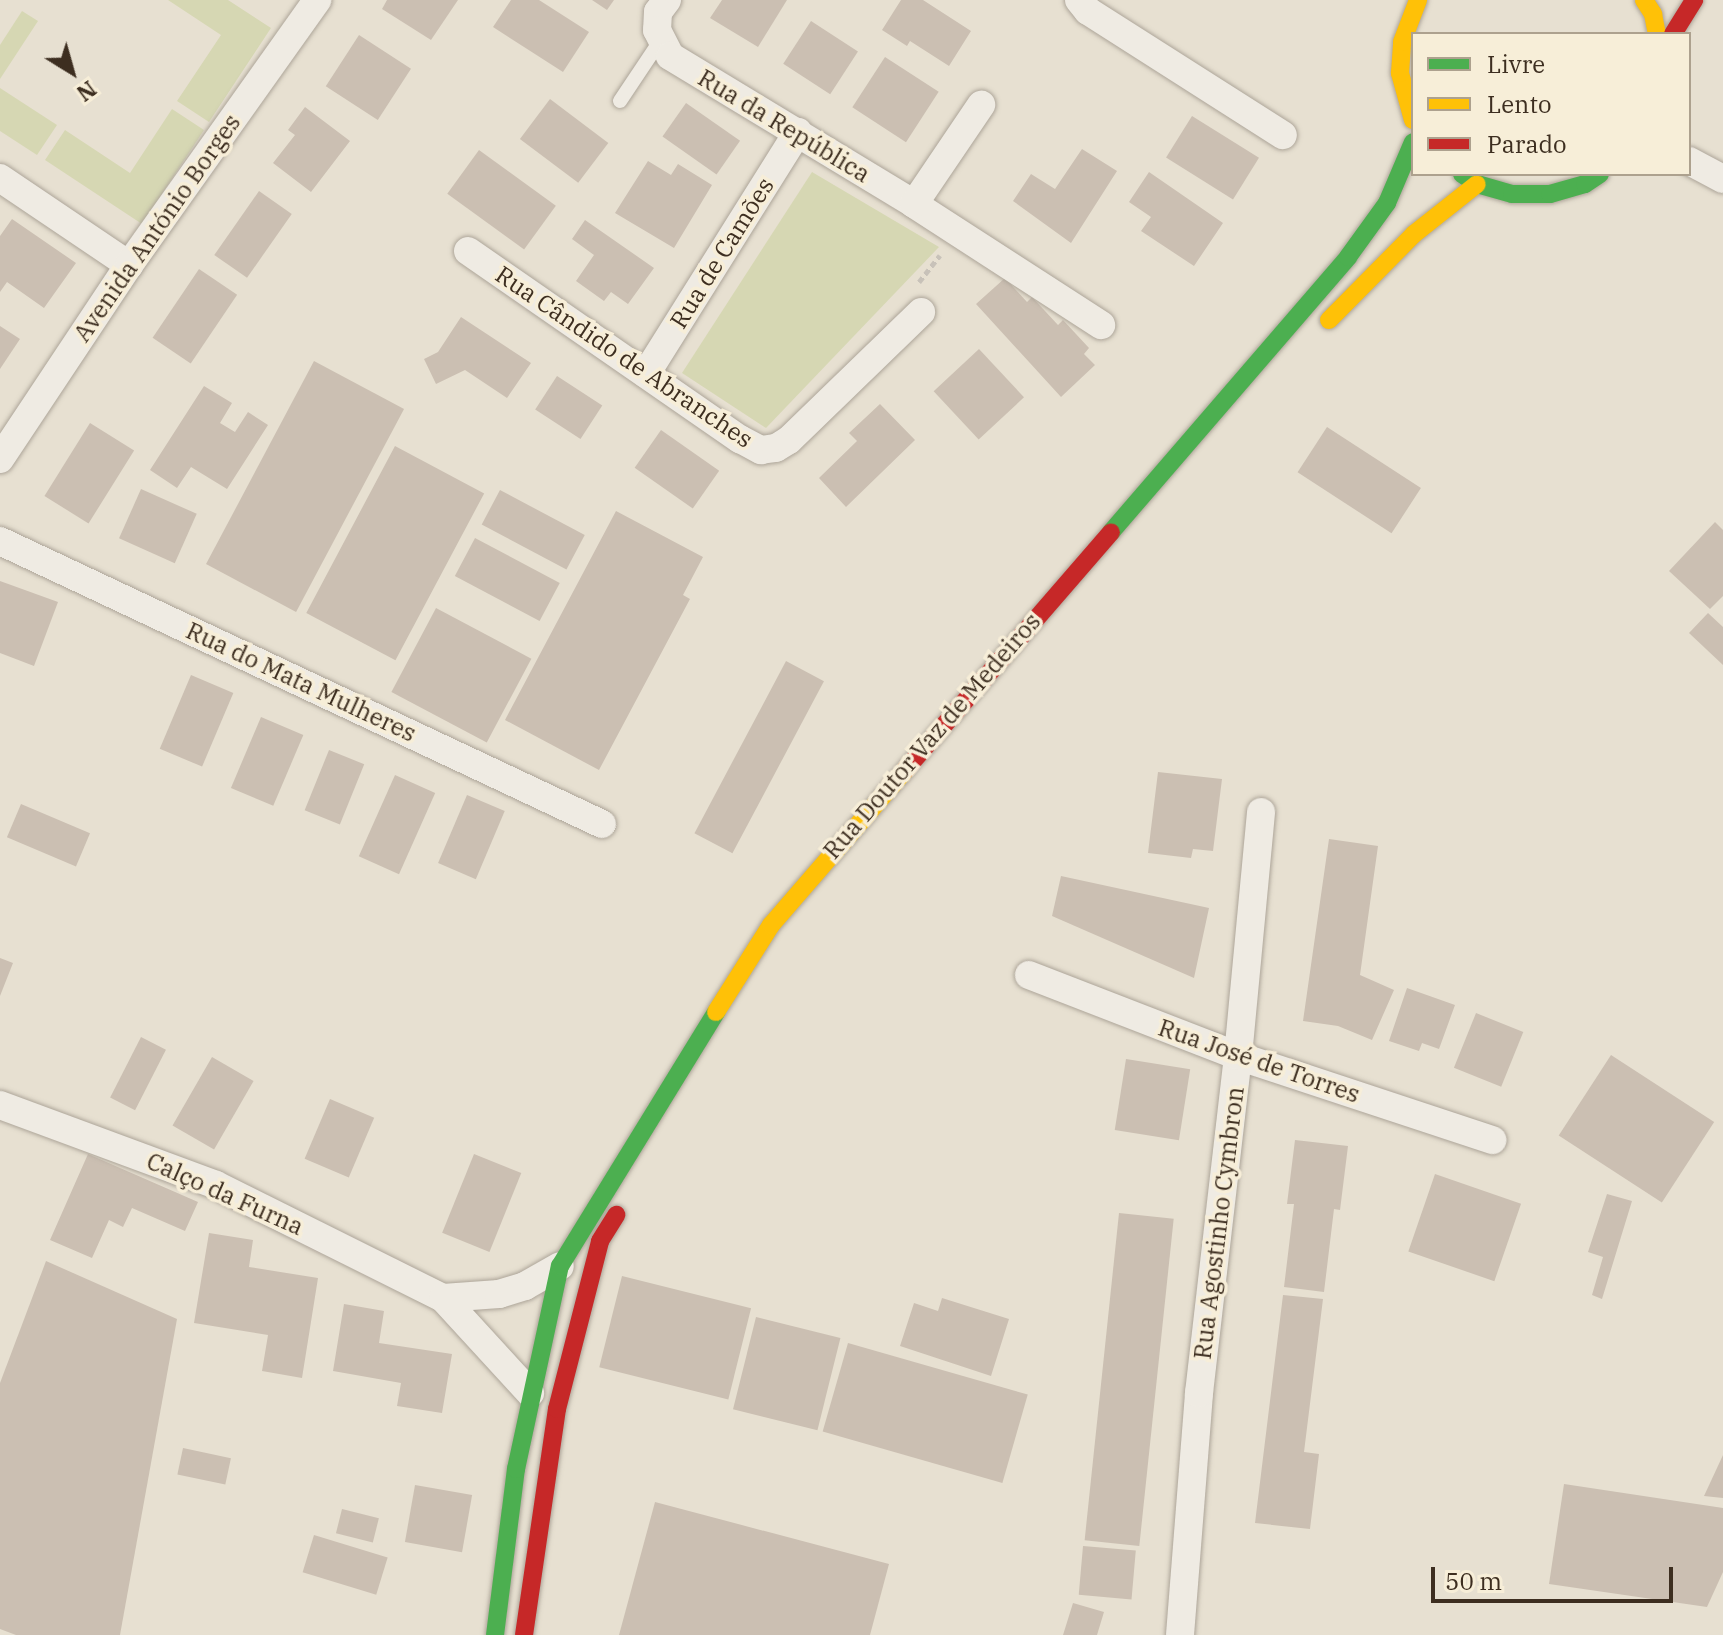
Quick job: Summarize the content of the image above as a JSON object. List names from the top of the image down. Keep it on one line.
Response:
{"streets":{"street":["Rua da República","Avenida António Borges","Rua de Camões","Rua Cândido de Abranches","Rua do Mata Mulheres","Rua Doutor Vaz de Medeiros","Rua José de Torres","Calço da Furna","Rua Agostinho Cymbron"]},"crossings":[["Rua da República","Rua de Camões"],["Rua de Camões","Rua Cândido de Abranches"],["Rua Doutor Vaz de Medeiros","Calço da Furna"],["Rua José de Torres","Rua Agostinho Cymbron"]],"legend":["Livre","Lento","Parado"],"scale_bar":"50 m","north":"bottom right"}
